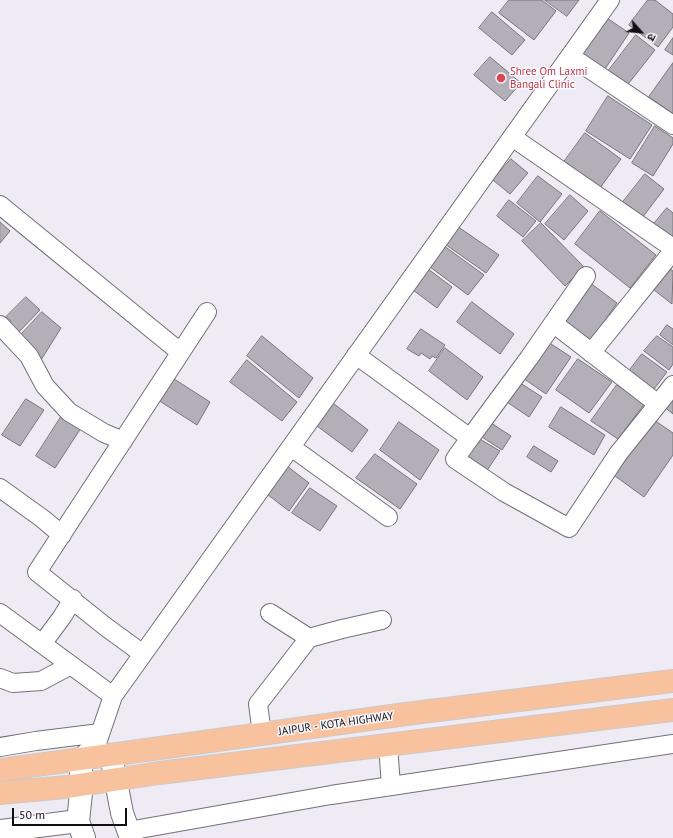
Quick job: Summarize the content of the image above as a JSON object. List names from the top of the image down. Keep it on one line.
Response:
{"streets":{"highway":["JAIPUR - KOTA HIGHWAY"]},"places":["Shree Om Laxmi Bangali Clinic"],"scale_bar":"50 m","north":"bottom right"}
